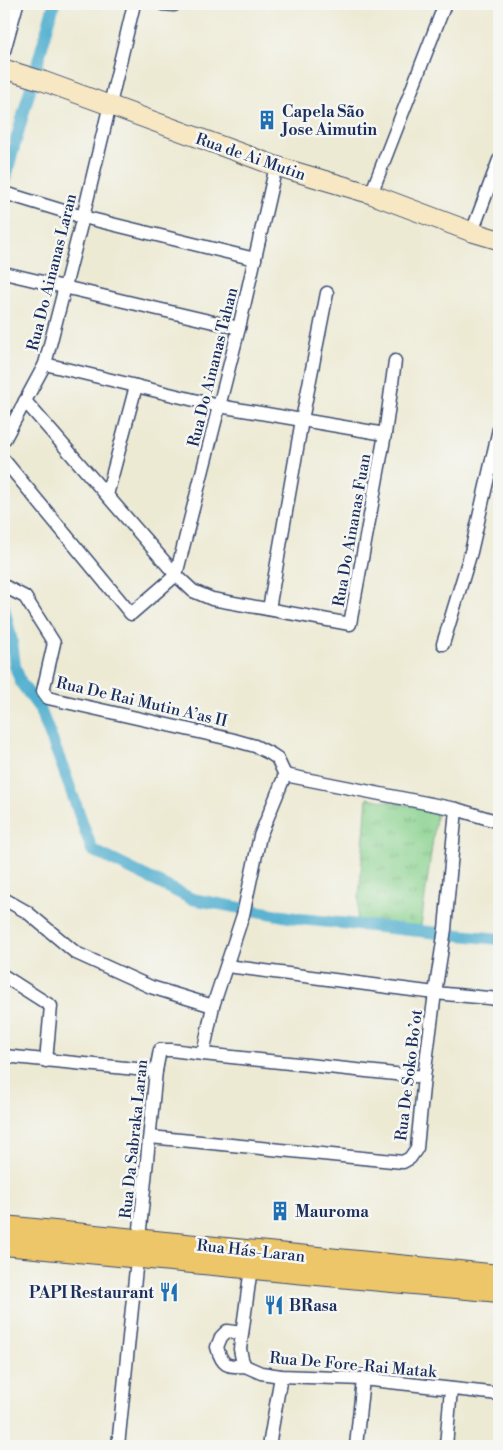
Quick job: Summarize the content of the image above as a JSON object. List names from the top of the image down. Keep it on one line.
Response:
{"streets":{"main road":["Rua Hás-Laran"],"street":["Rua de Ai Mutin","Rua Do Ainanas Laran","Rua Do Ainanas Tahan","Rua Do Ainanas Fuan","Rua De Rai Mutin A’as II","Rua De Soko Bo’ot","Rua Da Sabraka Laran","Rua De Fore-Rai Matak"]},"crossings":[["Rua de Ai Mutin","Rua Do Ainanas Laran"],["Rua de Ai Mutin","Rua Do Ainanas Tahan"],["Rua Do Ainanas Laran","Rua Do Ainanas Fuan"],["Rua Do Ainanas Tahan","Rua Do Ainanas Fuan"],["Rua De Soko Bo’ot","Rua Da Sabraka Laran"],["Rua Da Sabraka Laran","Rua Hás-Laran"],["Rua Hás-Laran","Rua De Fore-Rai Matak"]],"places":{"building":["Capela São Jose Aimutin","Mauroma"],"restaurant":["PAPI Restaurant","BRasa"]}}
